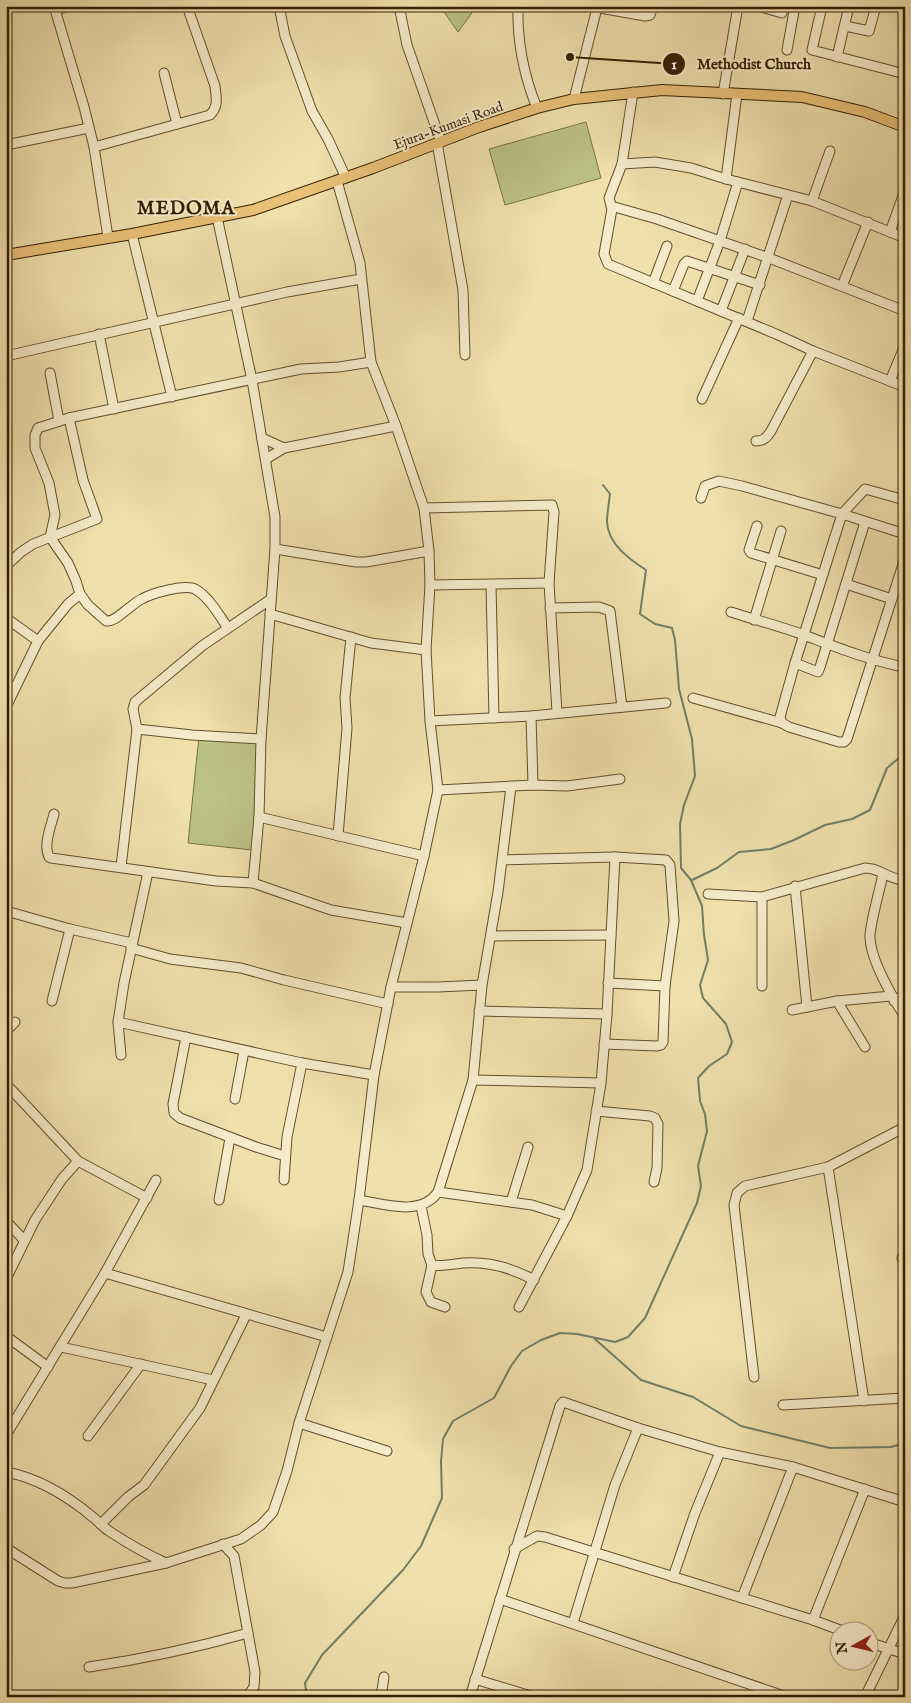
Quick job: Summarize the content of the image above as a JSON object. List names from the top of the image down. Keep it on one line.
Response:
{"streets":{"main road":["Ejura-Kumasi Road"]},"districts":["MEDOMA"],"places":["Methodist Church"],"north":"left"}
